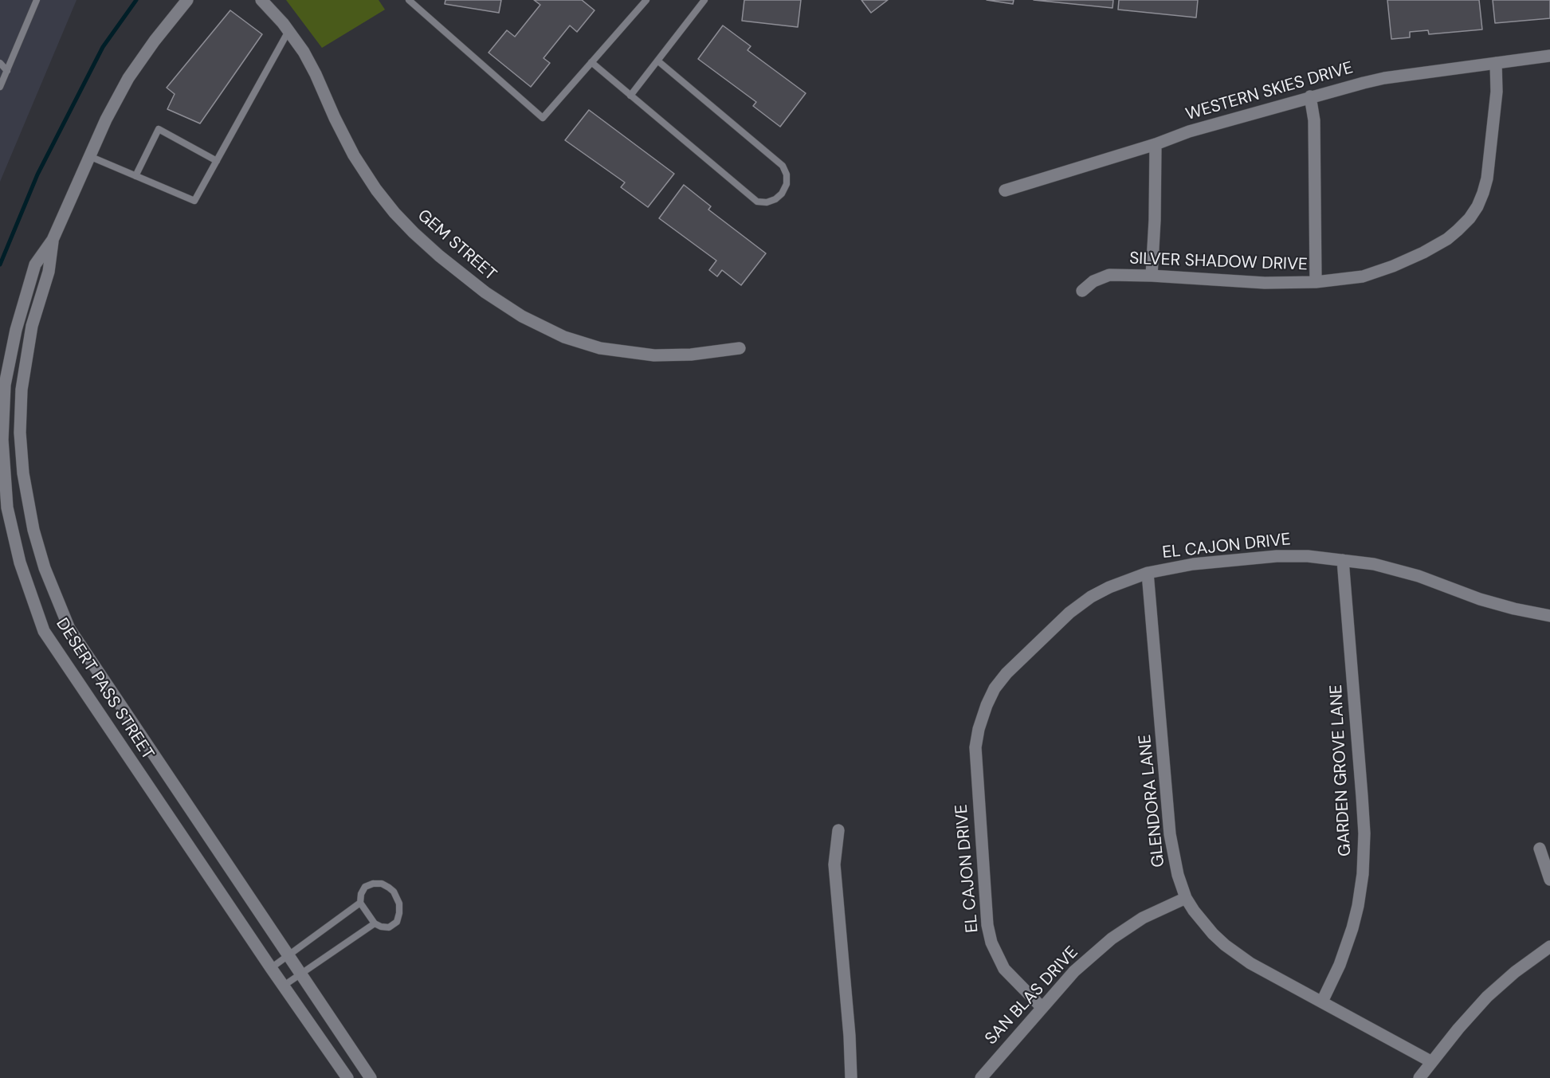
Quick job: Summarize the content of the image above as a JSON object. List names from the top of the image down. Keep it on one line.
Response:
{"streets":{"street":["WESTERN SKIES DRIVE","GEM STREET","SILVER SHADOW DRIVE","EL CAJON DRIVE","DESERT PASS STREET","GARDEN GROVE LANE","GLENDORA LANE","SAN BLAS DRIVE"]},"crossings":[["WESTERN SKIES DRIVE","SILVER SHADOW DRIVE"],["EL CAJON DRIVE","GARDEN GROVE LANE"],["EL CAJON DRIVE","GLENDORA LANE"],["EL CAJON DRIVE","SAN BLAS DRIVE"],["GARDEN GROVE LANE","GLENDORA LANE"],["GLENDORA LANE","SAN BLAS DRIVE"]]}
